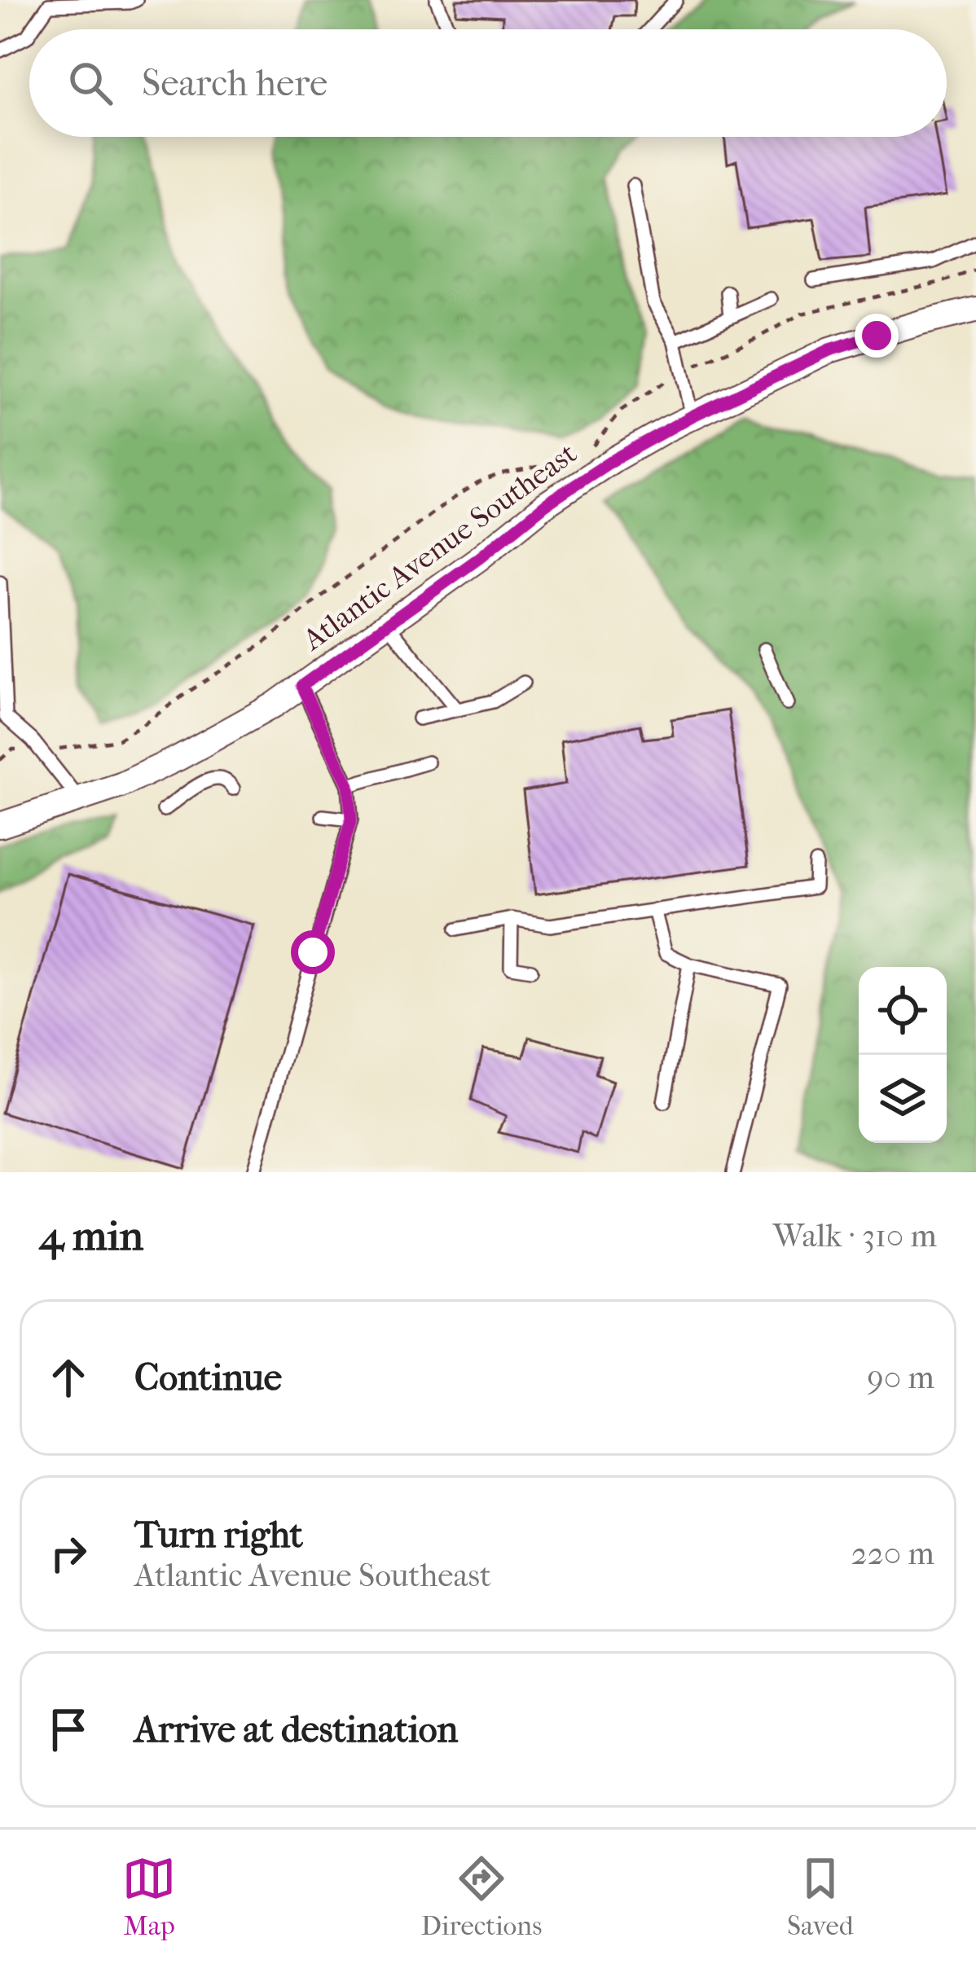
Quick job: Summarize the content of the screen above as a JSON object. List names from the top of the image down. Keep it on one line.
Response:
{"streets":{"street":["Atlantic Avenue Southeast"]},"page":{"search":"Search here","heading":["4 min","Walk · 310 m"],"list":[["Continue","90 m"],["Turn right","Atlantic Avenue Southeast","220 m"],"Arrive at destination"],"nav":["Map","Directions","Saved"]}}
